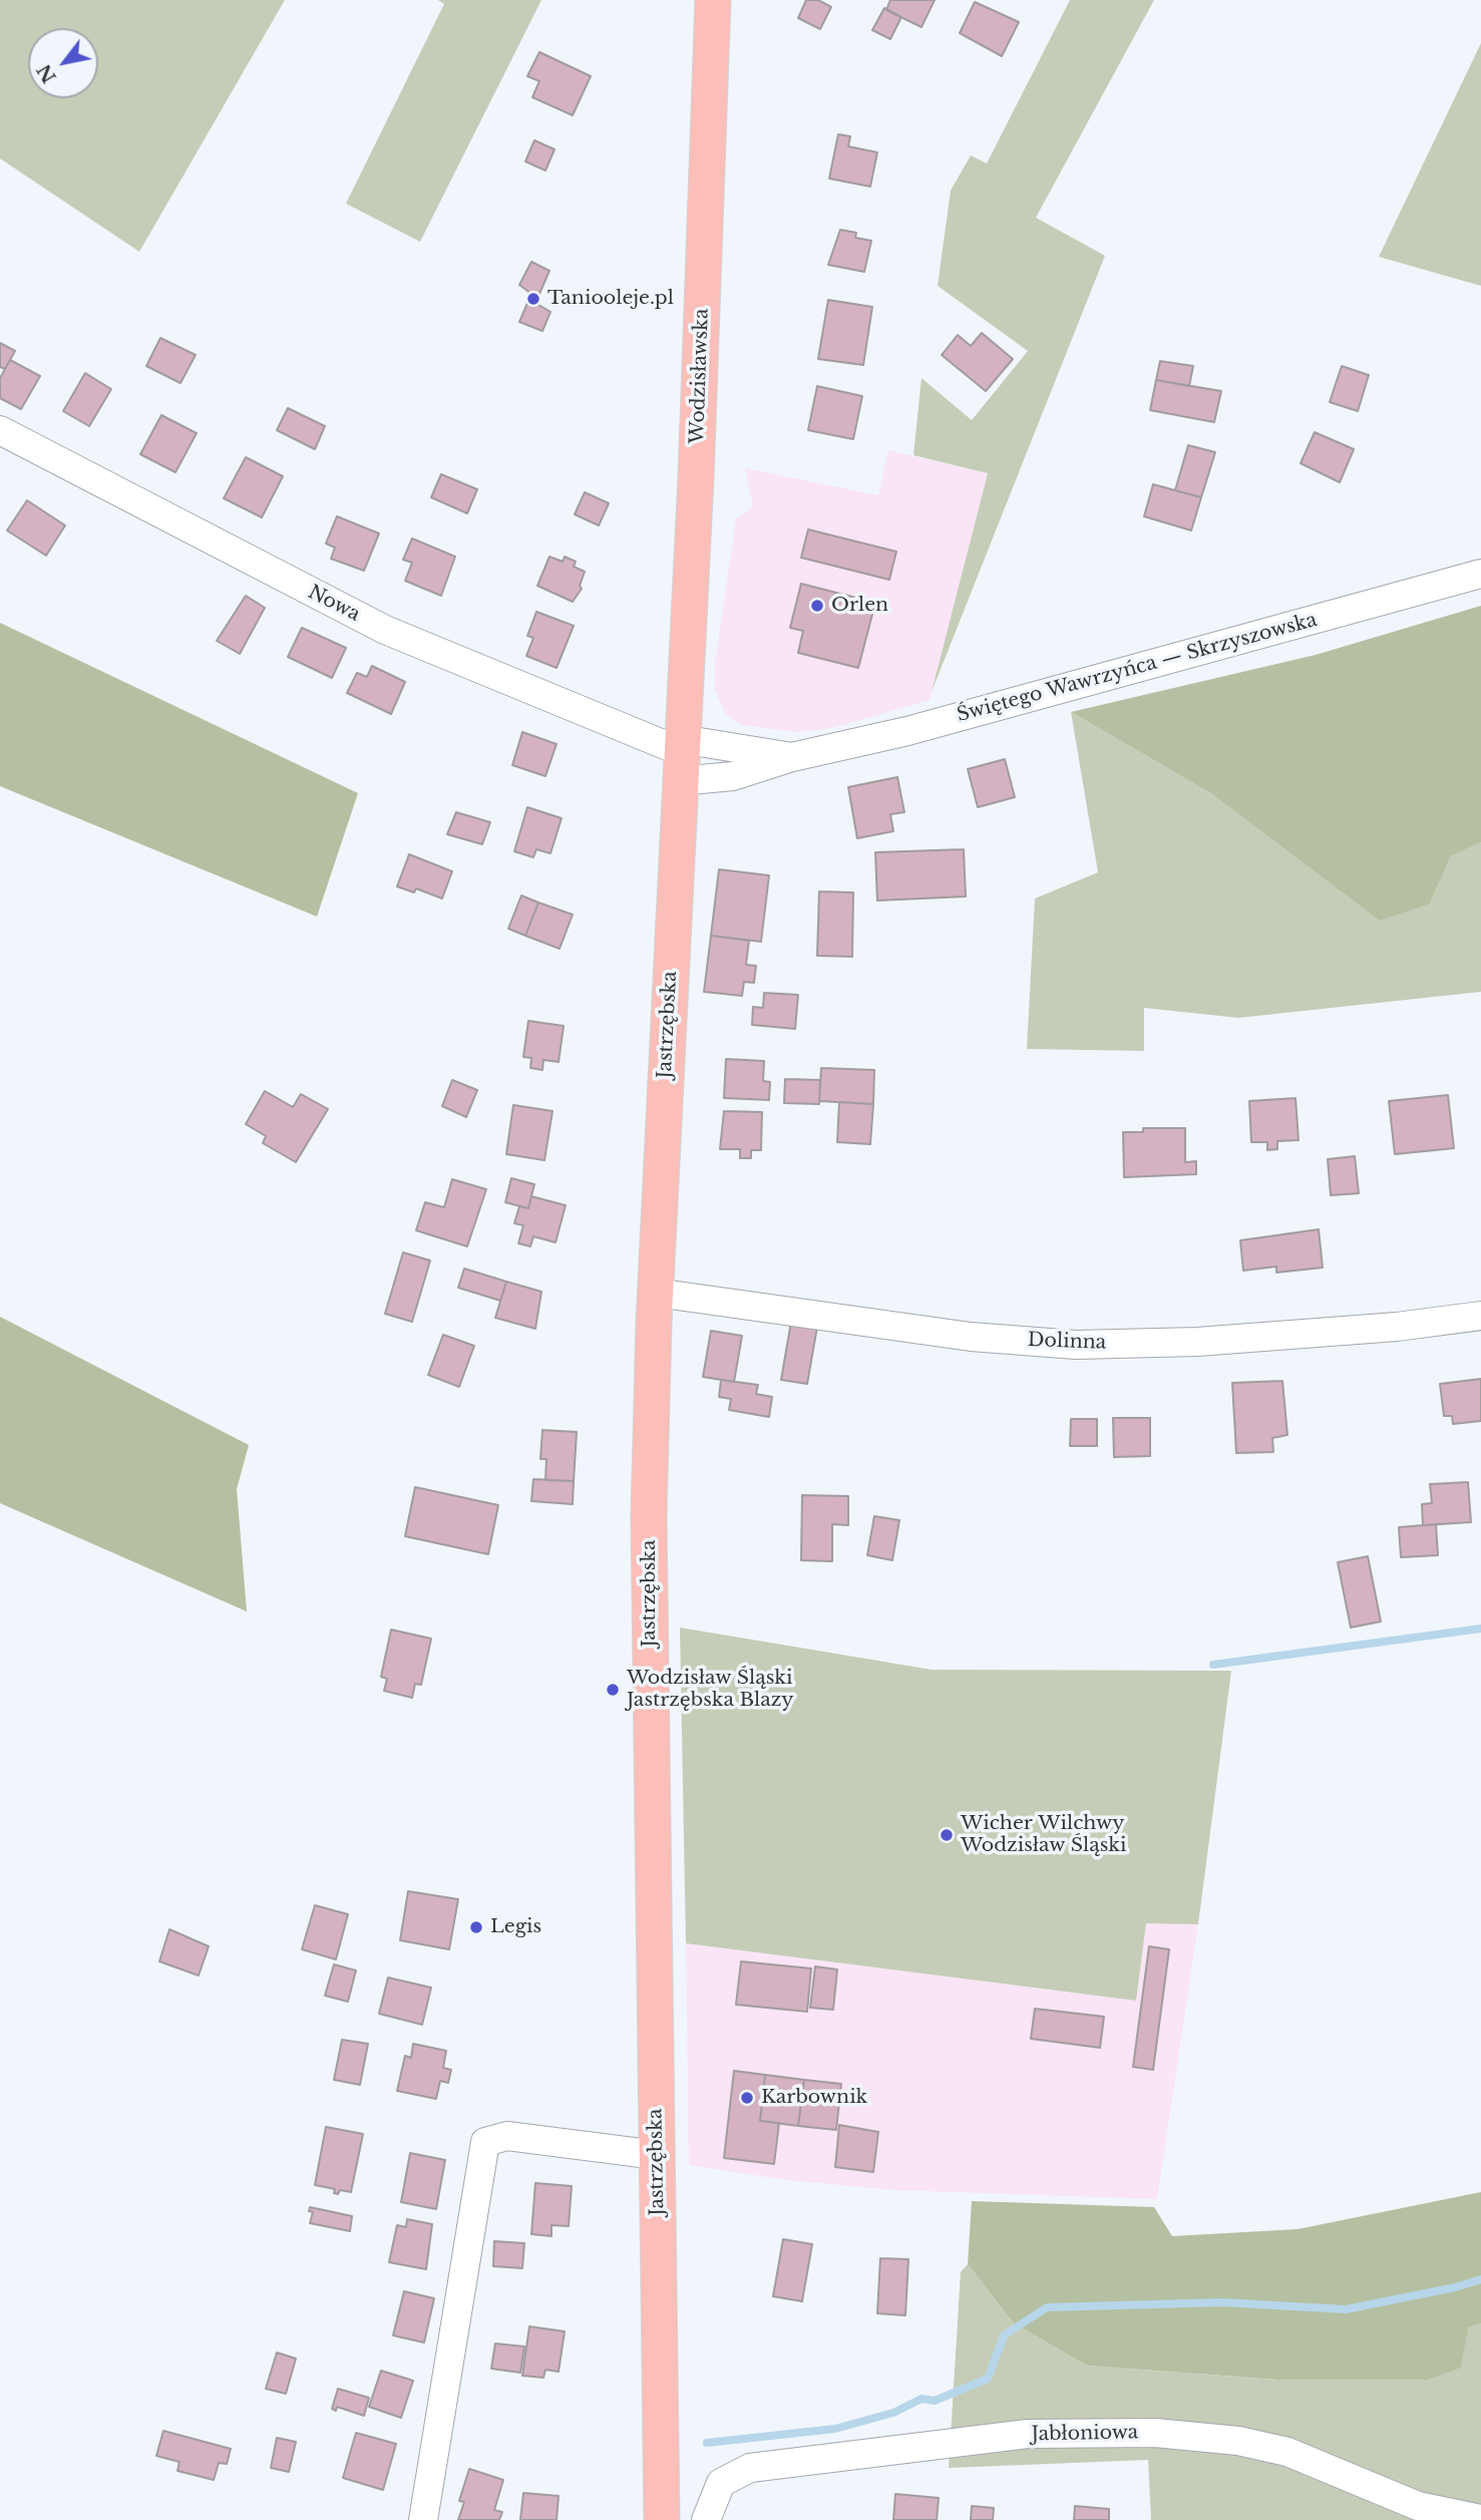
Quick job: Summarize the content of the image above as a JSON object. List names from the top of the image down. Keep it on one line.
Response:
{"streets":{"main road":["Wodzisławska","Jastrzębska"],"street":["Nowa","Świętego Wawrzyńca — Skrzyszowska","Dolinna","Jabłoniowa"]},"crossings":[["Wodzisławska","Nowa"],["Wodzisławska","Świętego Wawrzyńca — Skrzyszowska"],["Wodzisławska","Jastrzębska"],["Nowa","Świętego Wawrzyńca — Skrzyszowska"],["Nowa","Jastrzębska"],["Świętego Wawrzyńca — Skrzyszowska","Jastrzębska"],["Jastrzębska","Dolinna"]],"places":["Taniooleje.pl","Orlen","Wodzisław Śląski Jastrzębska Blazy","Wicher Wilchwy Wodzisław Śląski","Legis","Karbownik"],"north":"bottom left"}
